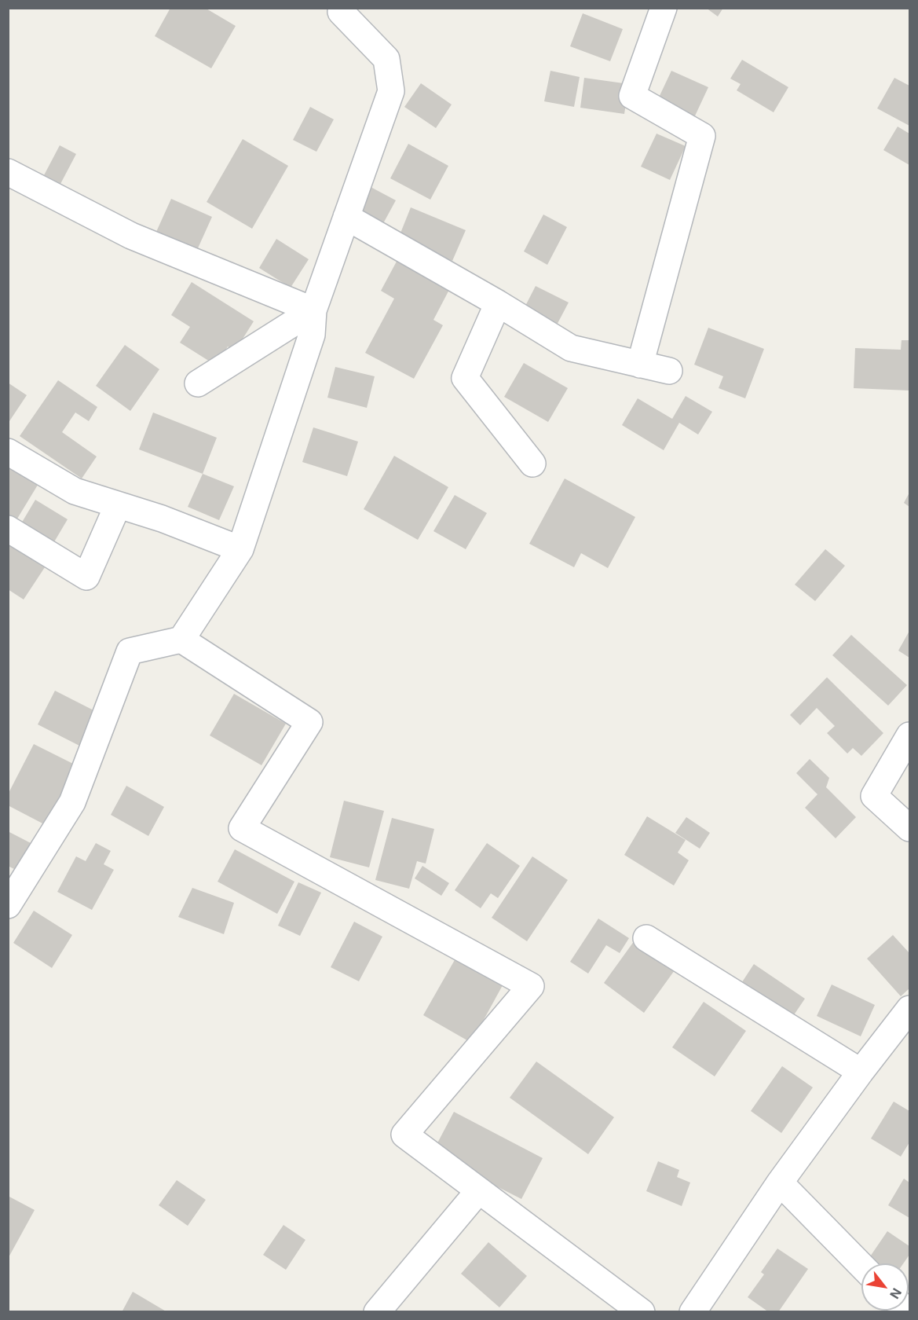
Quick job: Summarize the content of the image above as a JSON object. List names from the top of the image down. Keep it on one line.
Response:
{"north":"bottom right"}
